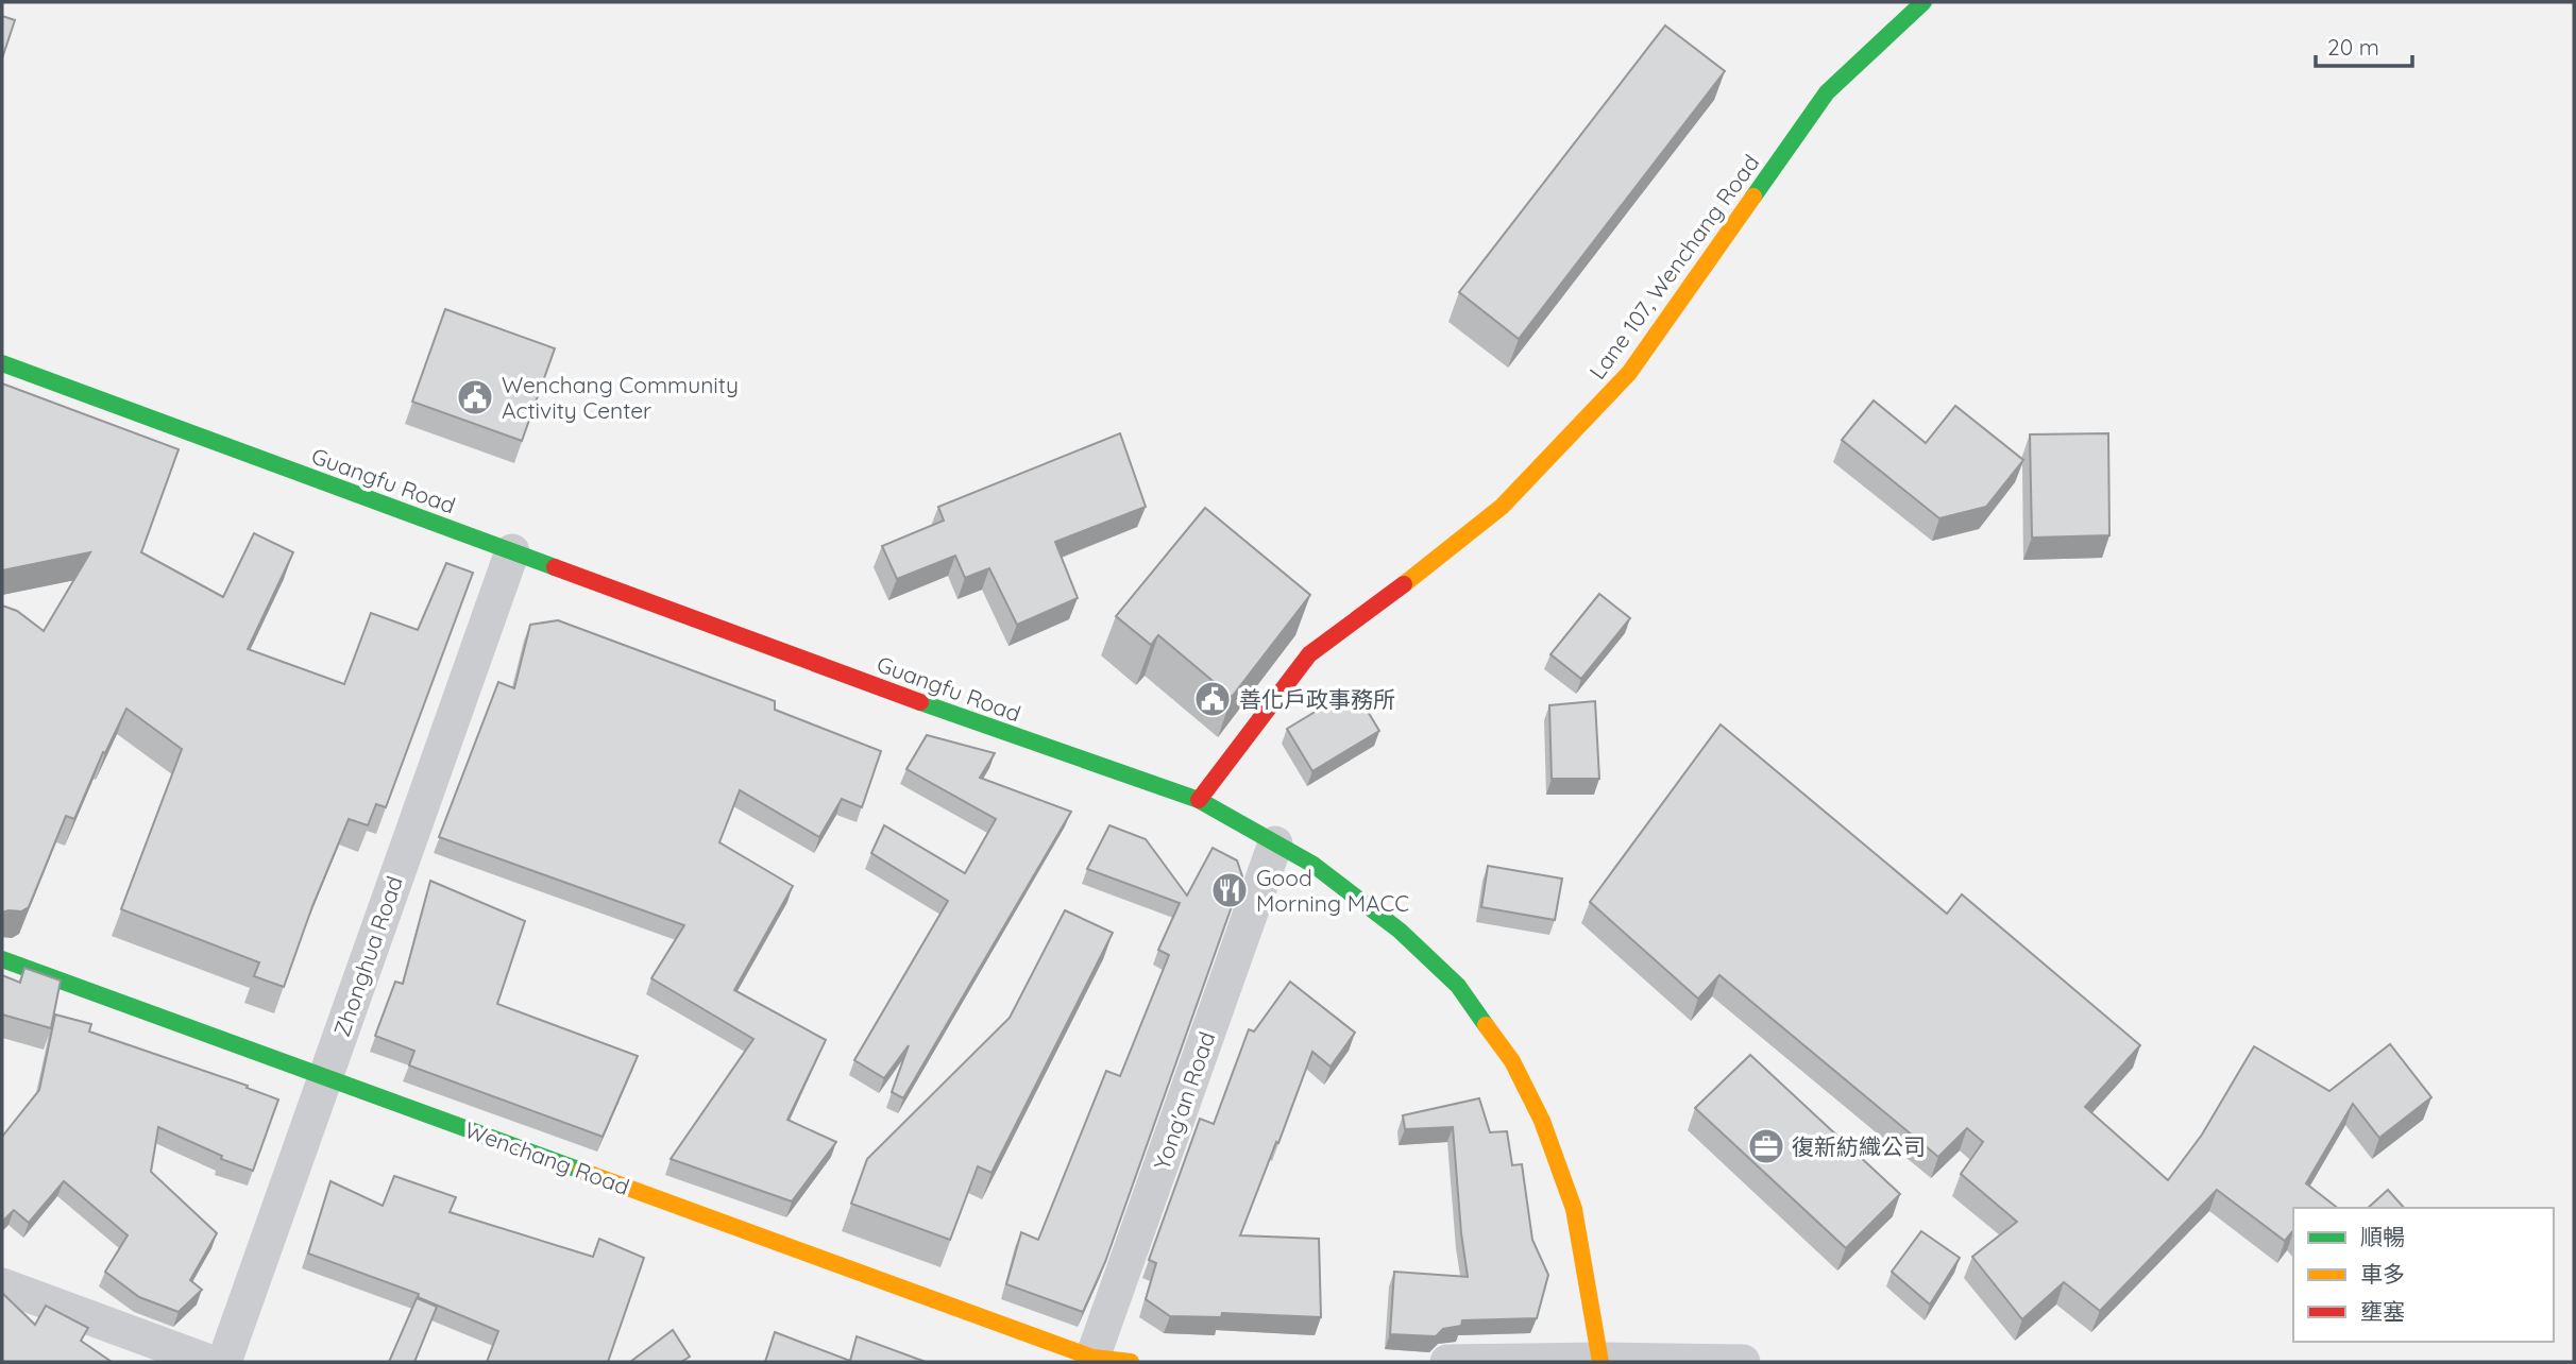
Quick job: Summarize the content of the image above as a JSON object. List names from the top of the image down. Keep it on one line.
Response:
{"streets":{"street":["Lane 107, Wenchang Road","Guangfu Road","Zhonghua Road","Yong'an Road","Wenchang Road"]},"crossings":[["Lane 107, Wenchang Road","Guangfu Road"],["Guangfu Road","Zhonghua Road"],["Guangfu Road","Yong'an Road"],["Zhonghua Road","Wenchang Road"],["Yong'an Road","Wenchang Road"]],"places":{"public building":["Wenchang Community Activity Center","善化戶政事務所"],"restaurant":["Good Morning MACC"],"office":["復新紡織公司"]},"legend":["順暢","車多","壅塞"],"scale_bar":"20 m"}
